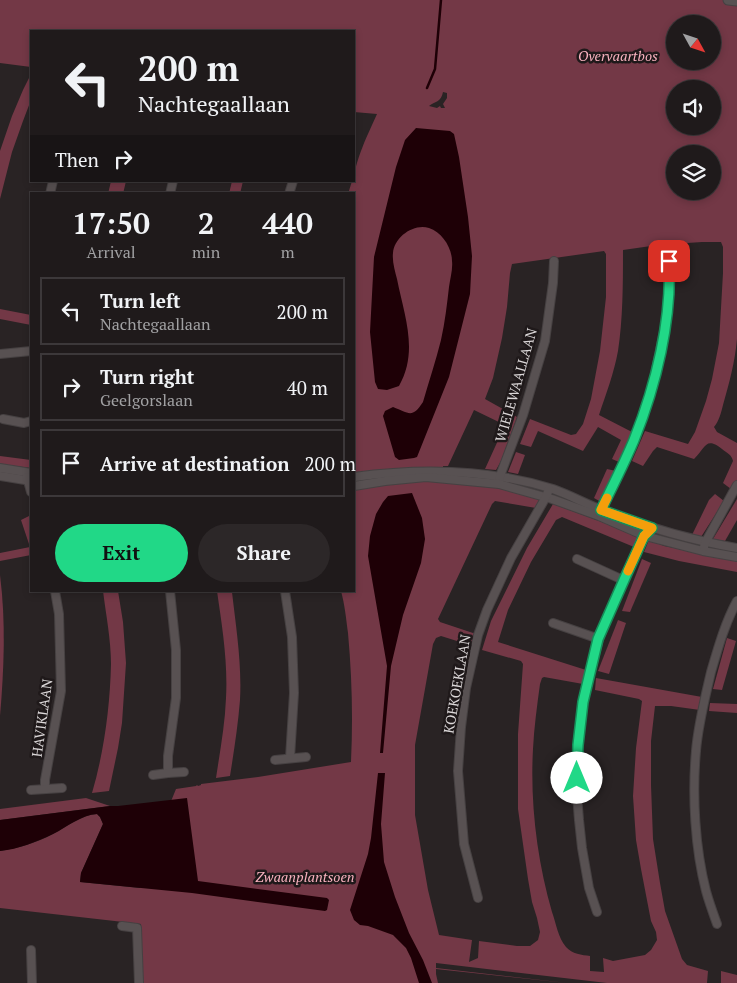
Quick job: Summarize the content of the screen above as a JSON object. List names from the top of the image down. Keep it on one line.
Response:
{"streets":{"street":["WIELEWAALLAAN","KOEKOEKLAAN","HAVIKLAAN"]},"parks":["Overvaartbos","Zwaanplantsoen"],"north":"bottom right","page":{"turn":["200 m","Nachtegaallaan"],"then":"Then","eta":["17:50","Arrival","2","min","440","m"],"list":[{"name":"Turn left","note":"Nachtegaallaan","value":"200 m"},{"name":"Turn right","note":"Geelgorslaan","value":"40 m"},{"name":"Arrive at destination","value":"200 m"}],"buttons":["Exit","Share"]}}
